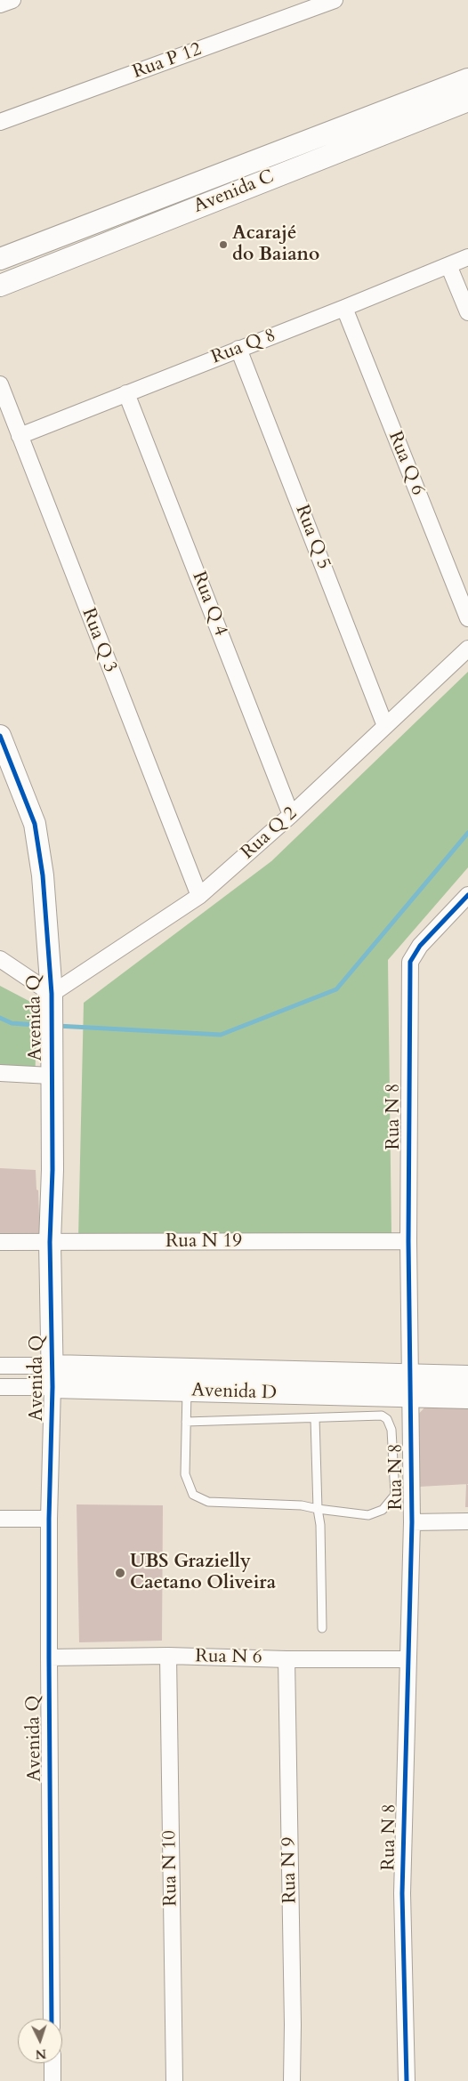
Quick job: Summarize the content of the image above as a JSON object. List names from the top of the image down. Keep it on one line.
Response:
{"streets":{"street":["Rua P 12","Avenida C","Rua Q 8","Rua Q 6","Rua Q 5","Rua Q 4","Rua Q 3","Rua Q 2","Avenida Q","Rua N 8","Rua N 19","Avenida D","Rua N 6","Rua N 10","Rua N 9"]},"crossings":[["Rua Q 8","Rua Q 6"],["Rua Q 8","Rua Q 5"],["Rua Q 8","Rua Q 4"],["Rua Q 8","Rua Q 3"],["Rua Q 5","Rua Q 2"],["Rua Q 4","Rua Q 2"],["Rua Q 3","Rua Q 2"],["Rua Q 2","Avenida Q"],["Avenida Q","Rua N 19"],["Avenida Q","Avenida D"],["Avenida Q","Rua N 6"],["Rua N 8","Rua N 19"],["Rua N 8","Avenida D"],["Rua N 8","Rua N 6"],["Rua N 6","Rua N 10"],["Rua N 6","Rua N 9"]],"places":["Acarajé do Baiano","UBS Grazielly Caetano Oliveira"],"north":"bottom"}
